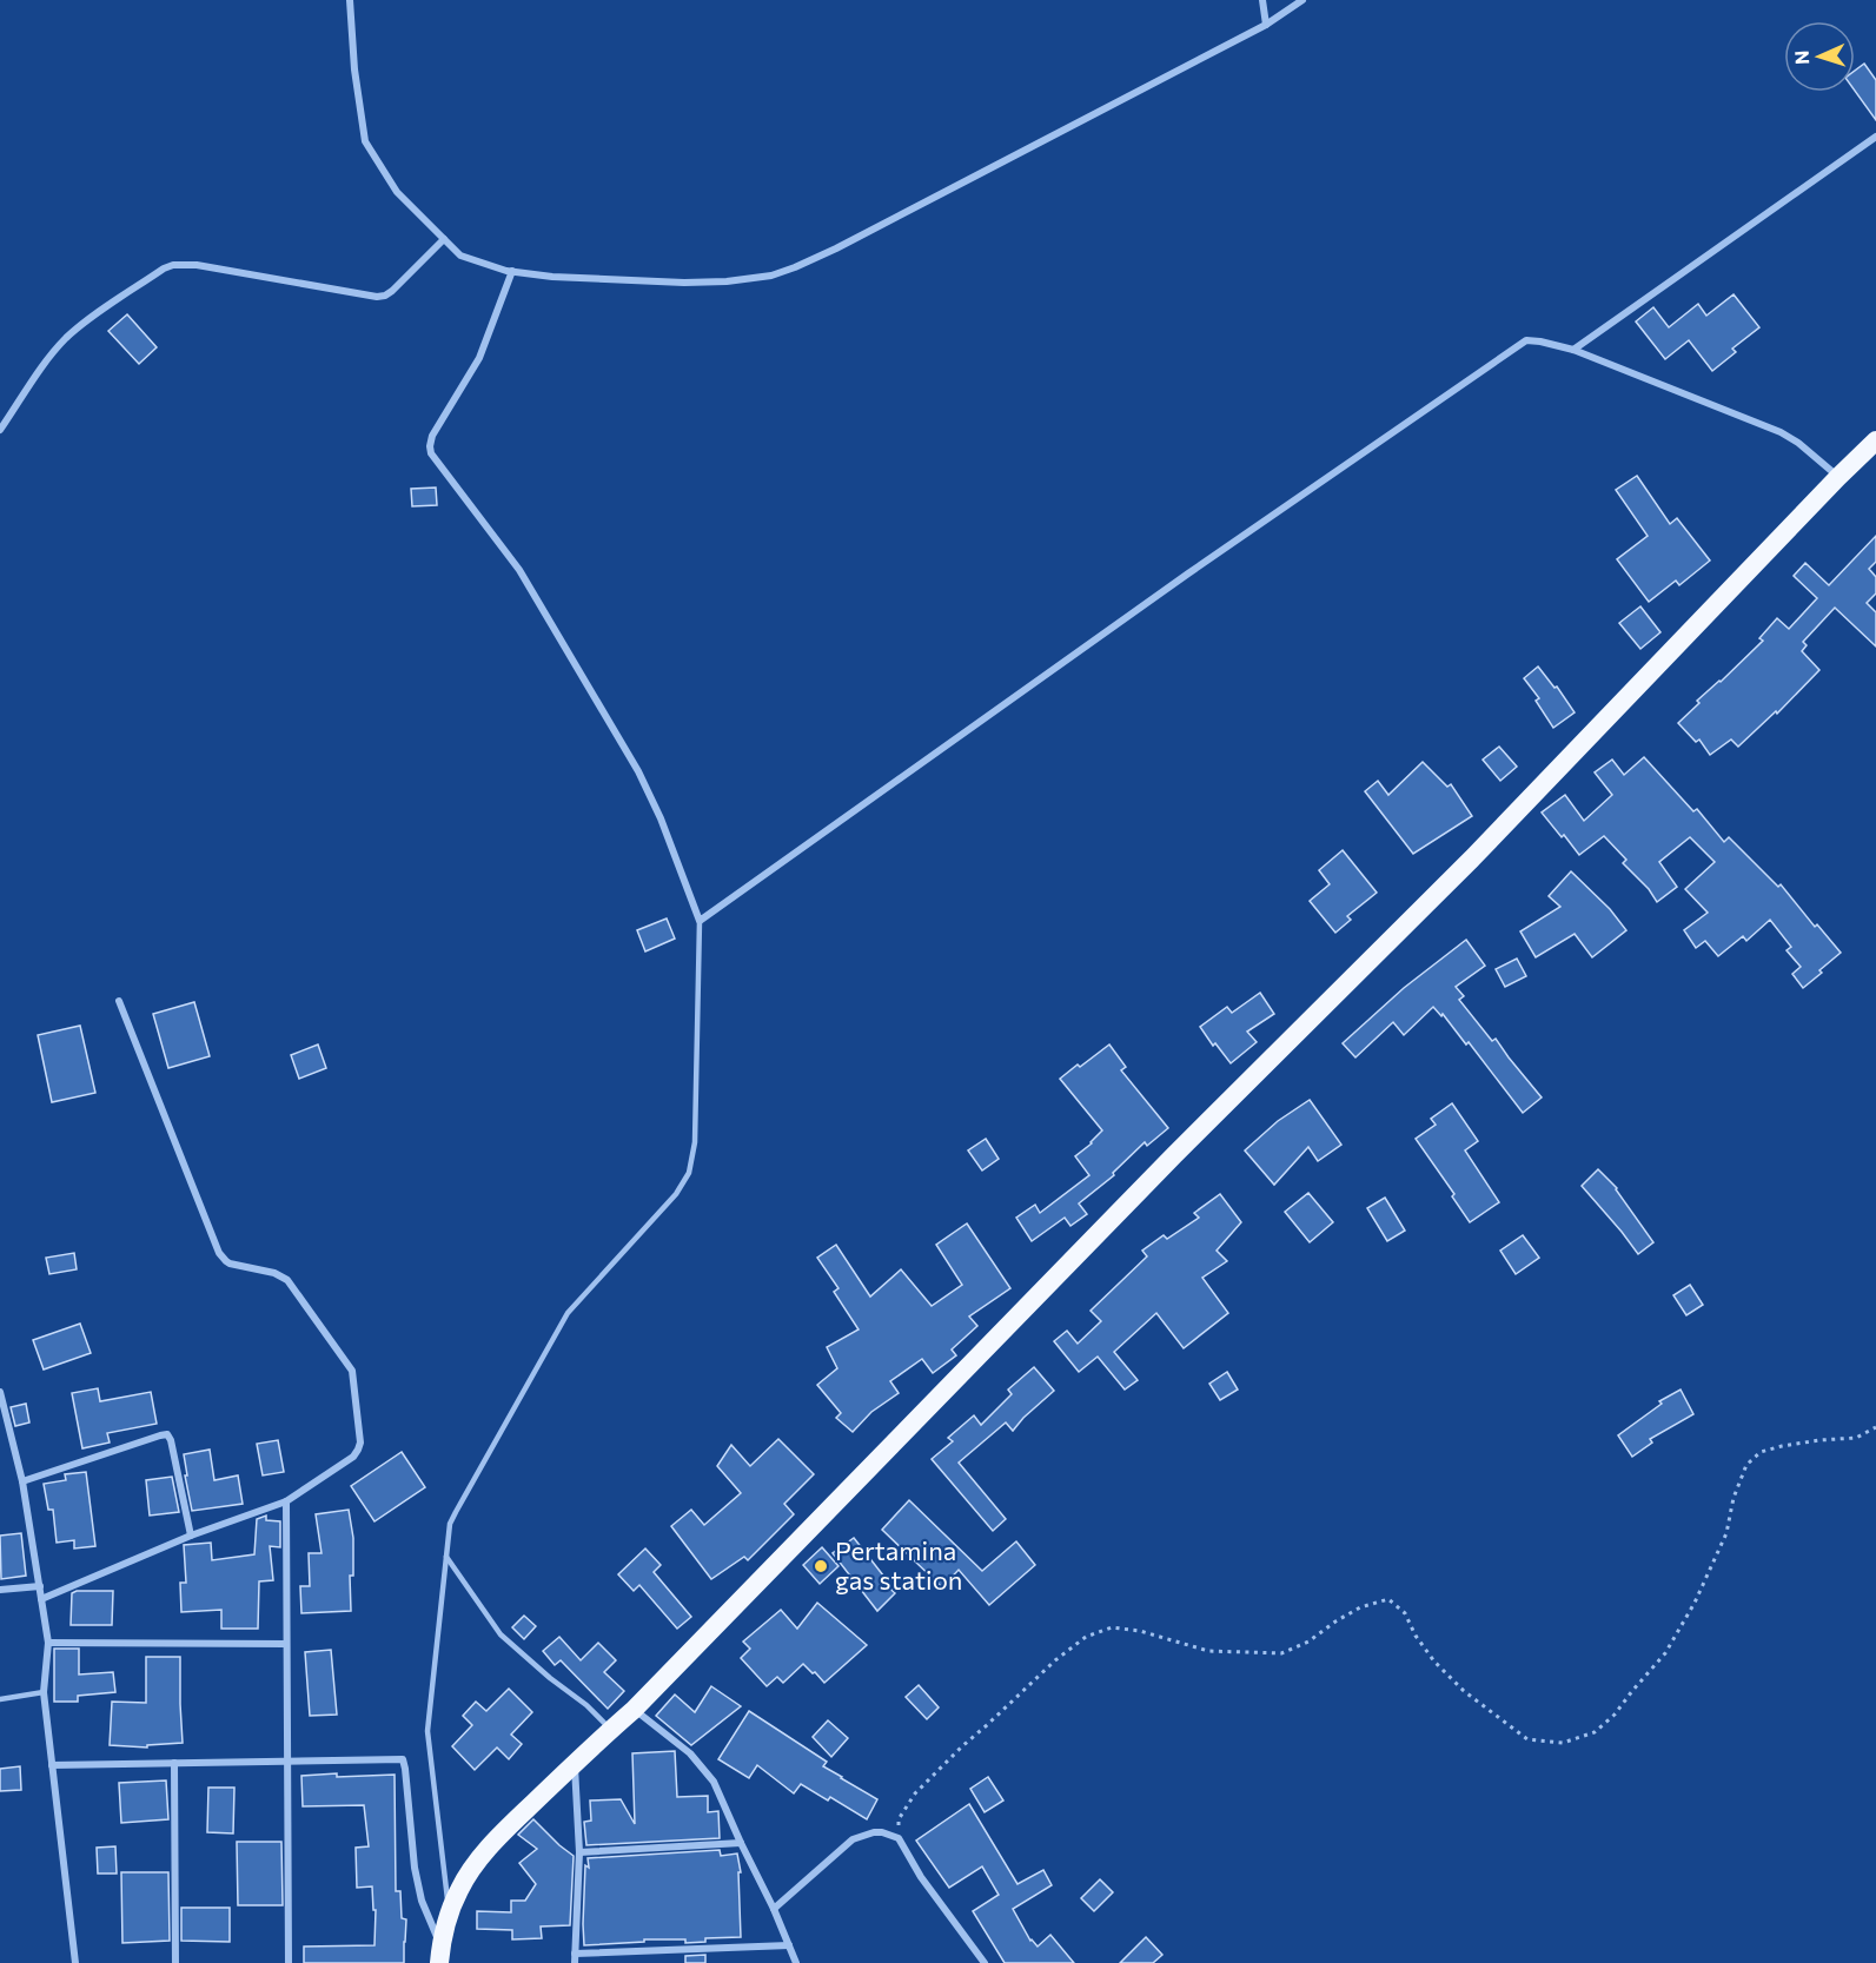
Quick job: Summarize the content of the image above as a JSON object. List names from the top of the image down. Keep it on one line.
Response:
{"places":["Pertamina gas station"],"north":"left"}
